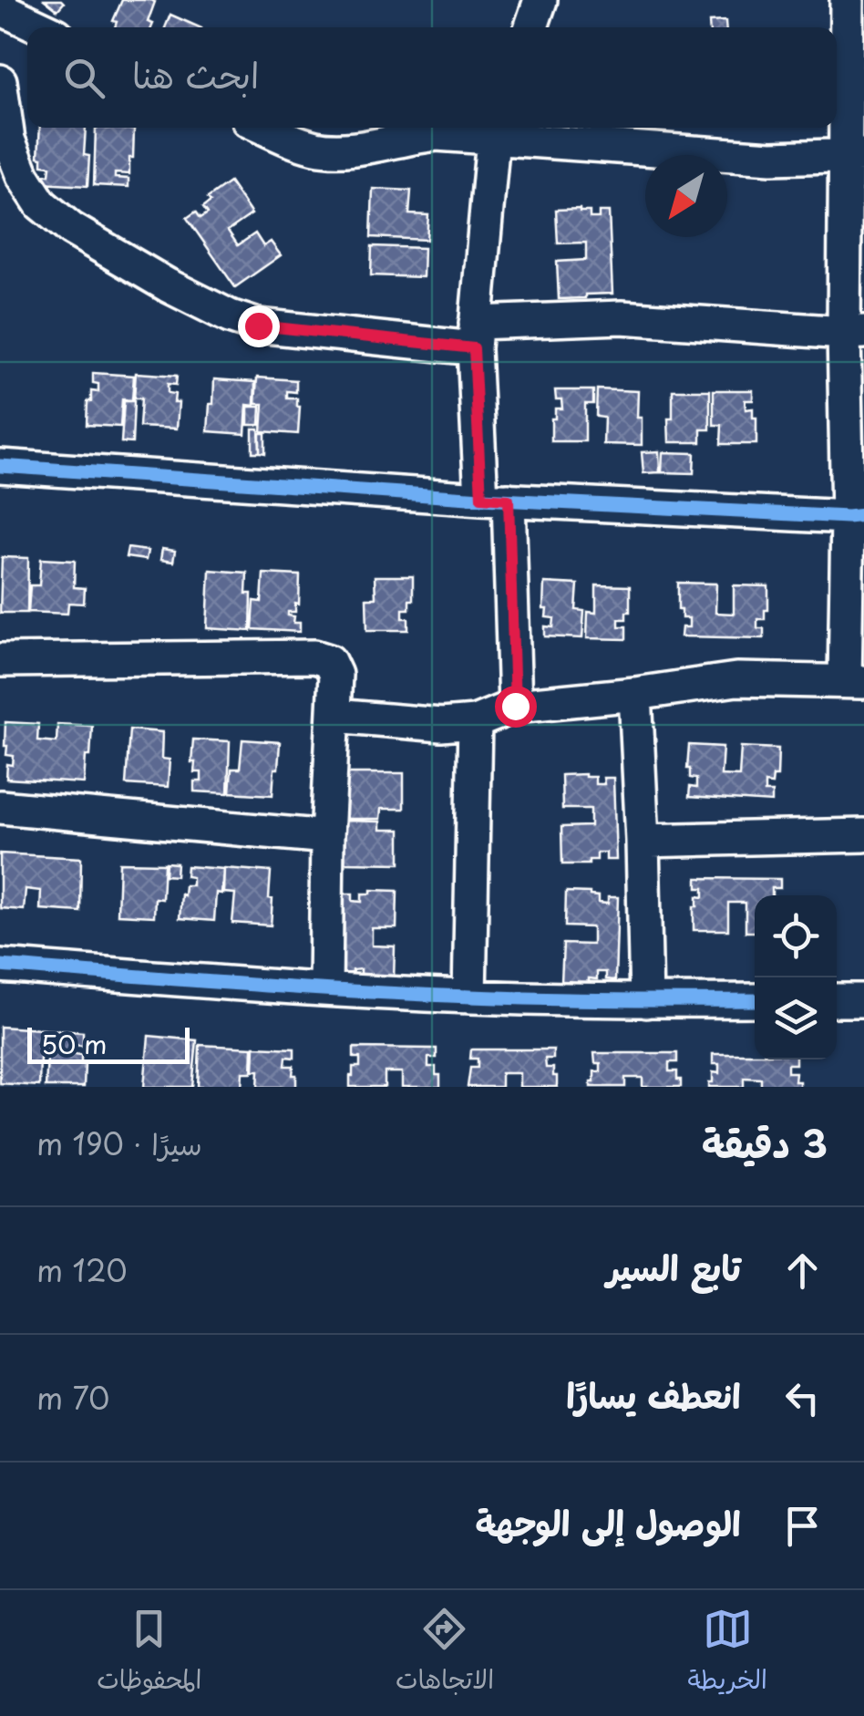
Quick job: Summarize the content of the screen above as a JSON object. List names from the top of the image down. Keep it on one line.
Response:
{"scale_bar":"50 m","north":"bottom left","page":{"search":"ابحث هنا","scale":"50 m","heading":["3 دقيقة","سيرًا · 190 m"],"list":[["تابع السير","120 m"],["انعطف يسارًا","70 m"],"الوصول إلى الوجهة"],"nav":["الخريطة","الاتجاهات","المحفوظات"]}}
